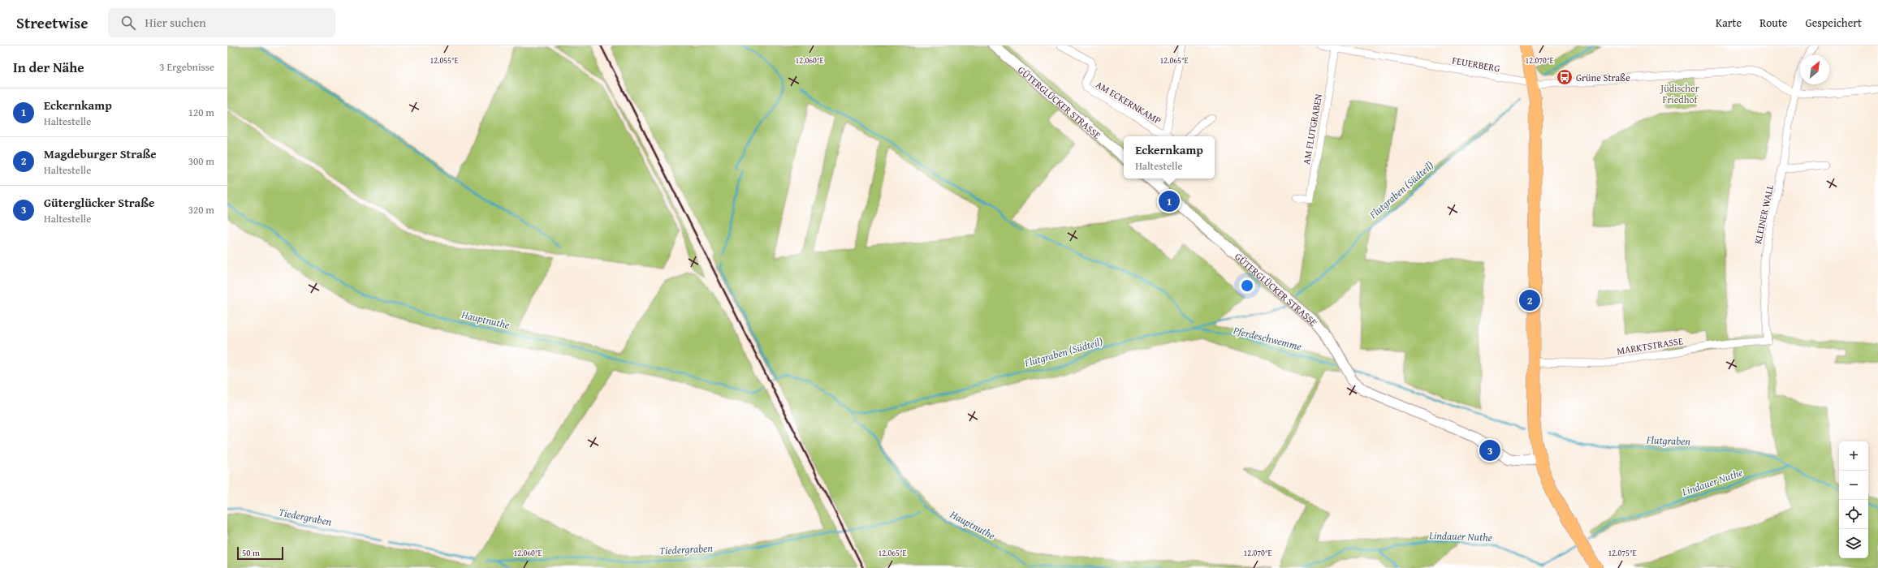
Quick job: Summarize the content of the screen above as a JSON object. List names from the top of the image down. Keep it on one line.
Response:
{"streets":{"street":["FEUERBERG","GÜTERGLÜCKER STRASSE","AM ECKERNKAMP","AM FLUTGRABEN","KLEINER WALL","MARKTSTRASSE"]},"crossings":[["FEUERBERG","AM FLUTGRABEN"],["KLEINER WALL","MARKTSTRASSE"]],"water":["Flutgraben (Südteil)","Hauptnuthe","Pferdeschwemme","Flutgraben","Lindauer Nuthe","Tiedergraben"],"parks":["Jüdischer Friedhof"],"places":{"bus stop":["Grüne Straße"]},"scale_bar":"50 m","north":"top right","page":{"header":"Streetwise","search":"Hier suchen","nav":["Karte","Route","Gespeichert"],"heading":["In der Nähe","3 Ergebnisse"],"list":[{"mark":"1","name":"Eckernkamp","note":"Haltestelle","value":"120 m"},{"mark":"2","name":"Magdeburger Straße","note":"Haltestelle","value":"300 m"},{"mark":"3","name":"Güterglücker Straße","note":"Haltestelle","value":"320 m"}],"popup":["Eckernkamp","Haltestelle"],"pins":["1","2","3"],"map_buttons":["+","−"],"scale":"50 m"},"coordinates":["12.055°E","12.060°E","12.065°E","12.070°E","12.075°E"]}
